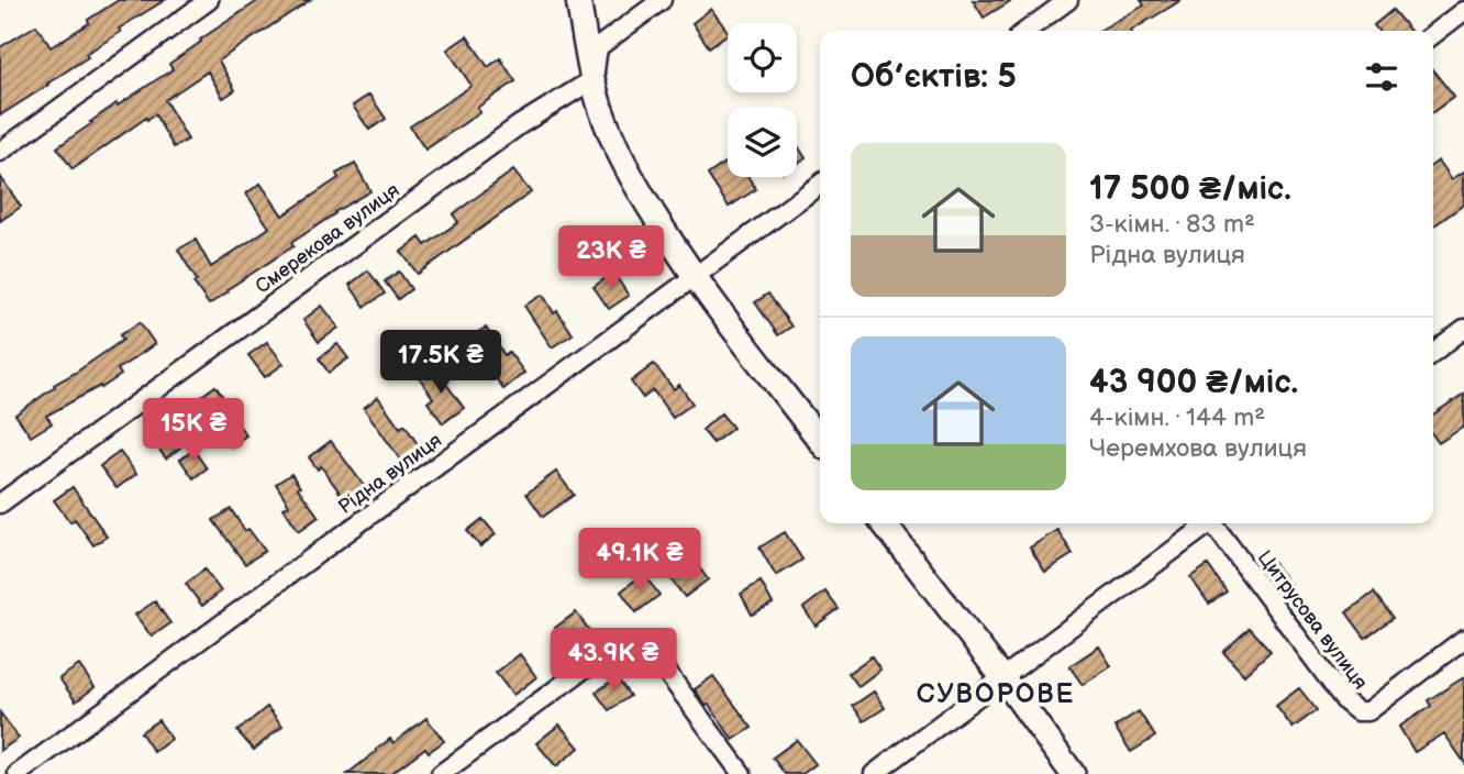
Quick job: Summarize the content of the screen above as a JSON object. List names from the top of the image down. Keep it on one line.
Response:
{"streets":{"street":["Смерекова вулиця","Рідна вулиця","Цитрусова вулиця"]},"districts":["СУВОРОВЕ"],"page":{"heading":"Об’єктів: 5","list":[{"name":"17 500 ₴/міс.","note":"3-кімн. · 83 m² · Рідна вулиця"},{"name":"43 900 ₴/міс.","note":"4-кімн. · 144 m² · Черемхова вулиця"}],"price":["23K ₴","17.5K ₴","15K ₴","49.1K ₴","43.9K ₴"]}}
